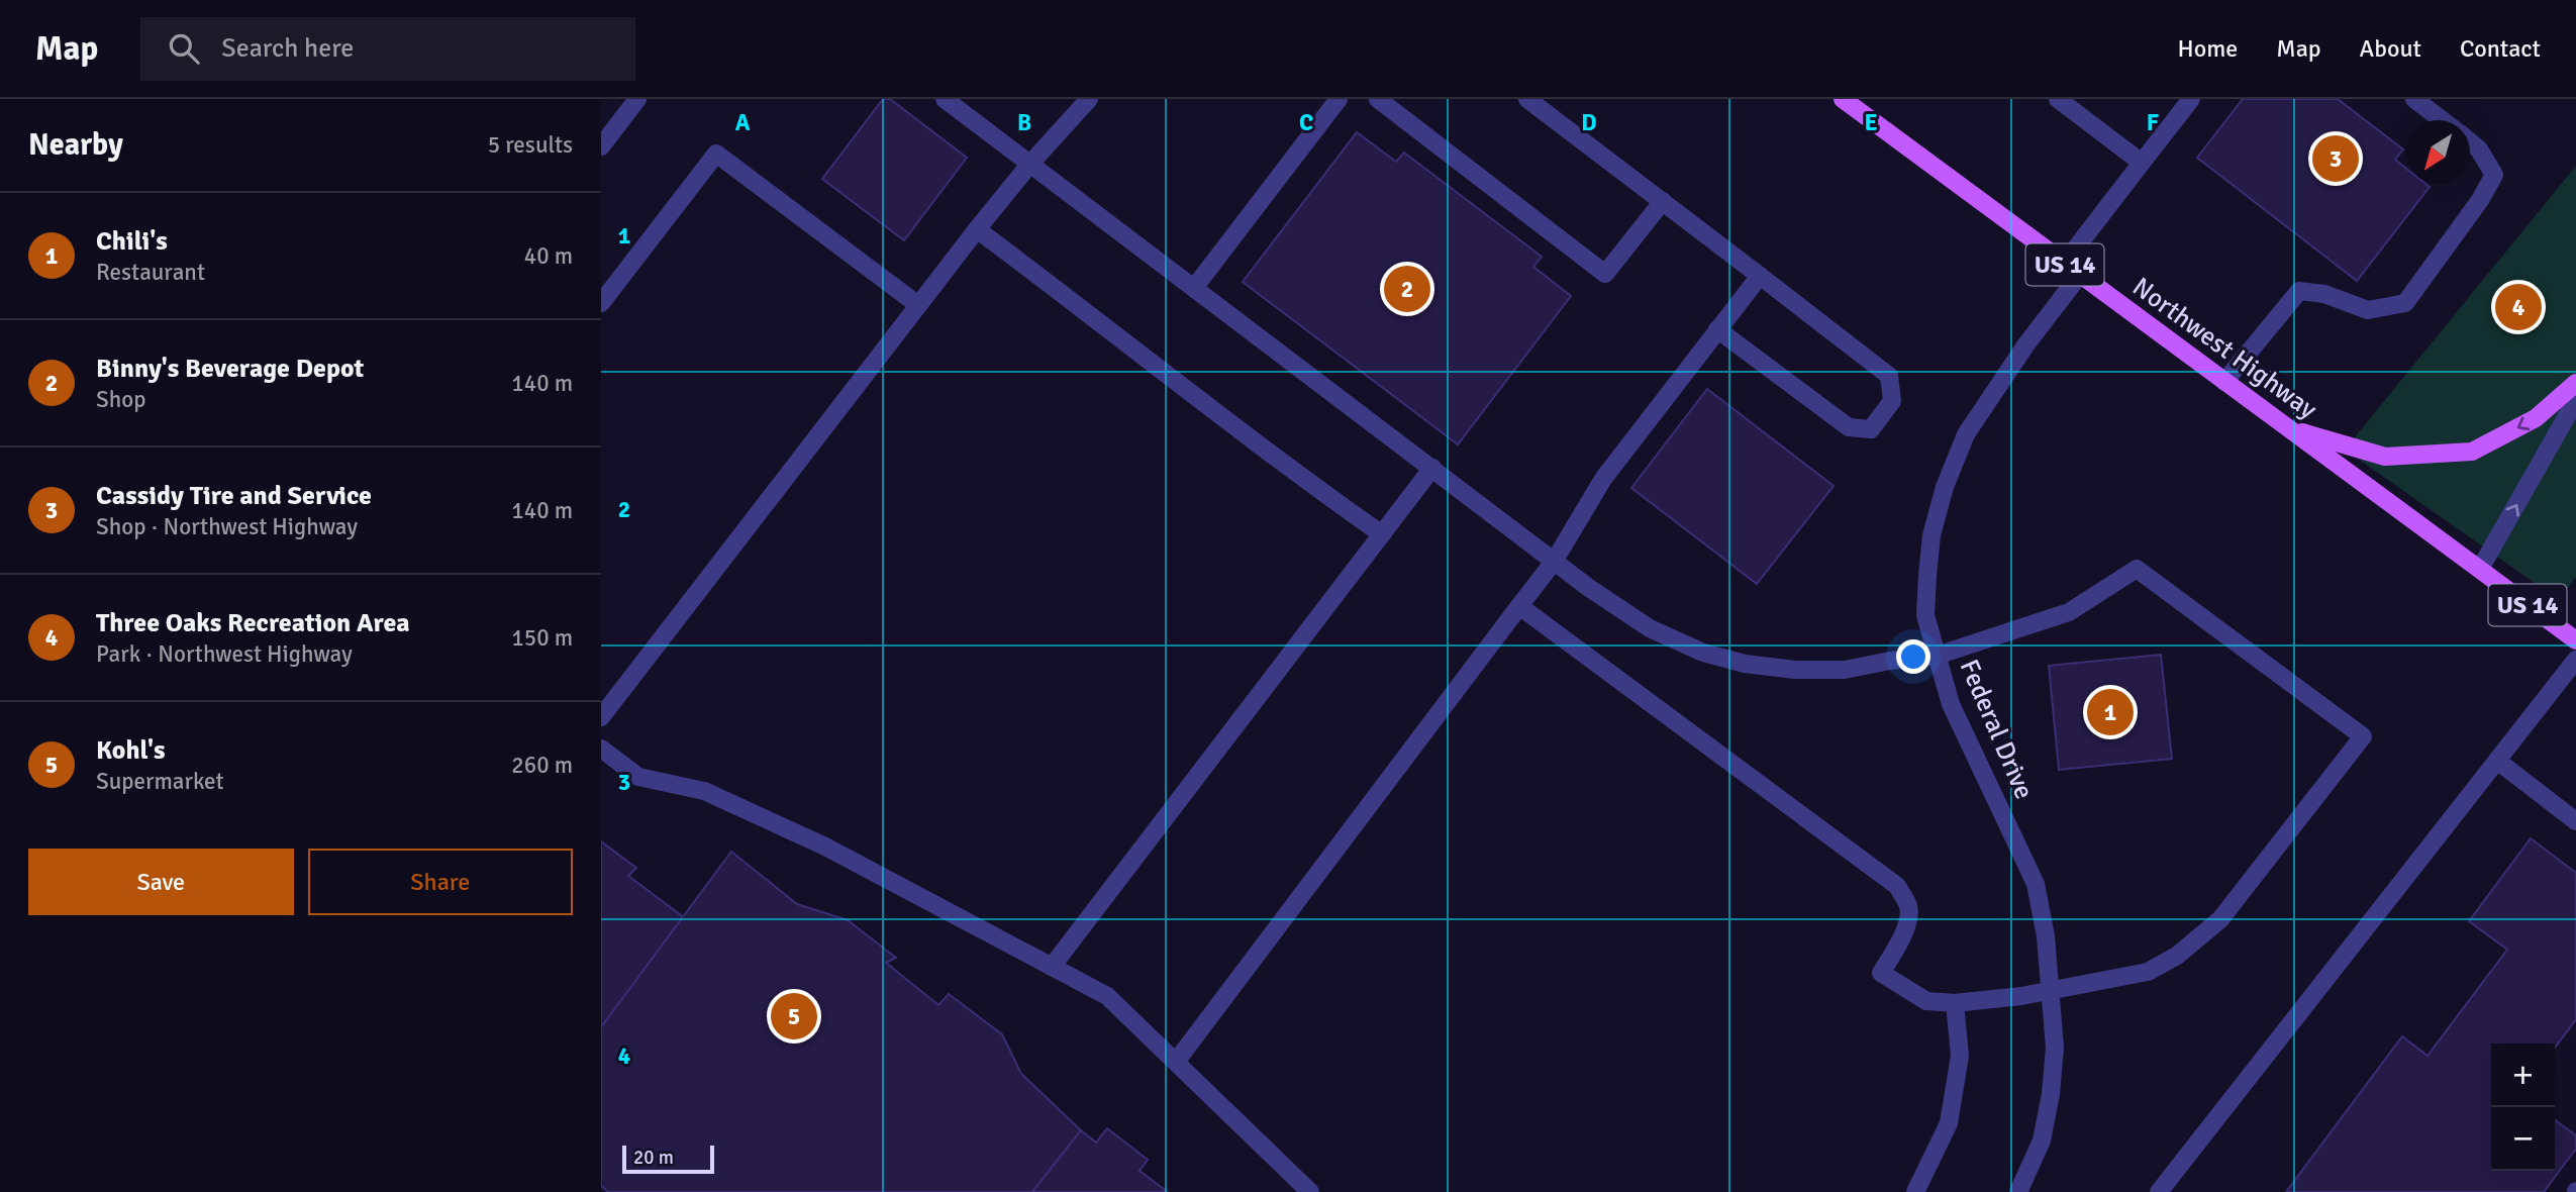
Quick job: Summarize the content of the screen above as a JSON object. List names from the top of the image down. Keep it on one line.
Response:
{"streets":{"main road":["US 14","Northwest Highway"],"lane":["Federal Drive"]},"crossings":[["Northwest Highway","Federal Drive"]],"scale_bar":"20 m","north":"bottom left","page":{"header":"Map","search":"Search here","nav":["Home","Map","About","Contact"],"heading":["Nearby","5 results"],"pins":["3","2","4","1","5"],"list":[{"mark":"1","name":"Chili's","note":"Restaurant","value":"40 m"},{"mark":"2","name":"Binny's Beverage Depot","note":"Shop","value":"140 m"},{"mark":"3","name":"Cassidy Tire and Service","note":"Shop · Northwest Highway","value":"140 m"},{"mark":"4","name":"Three Oaks Recreation Area","note":"Park · Northwest Highway","value":"150 m"},{"mark":"5","name":"Kohl's","note":"Supermarket","value":"260 m"}],"buttons":["Save","Share"],"map_buttons":["+","−"],"scale":"20 m"},"grid":{"columns":["A","B","C","D","E","F"],"rows":["1","2","3","4"]}}
